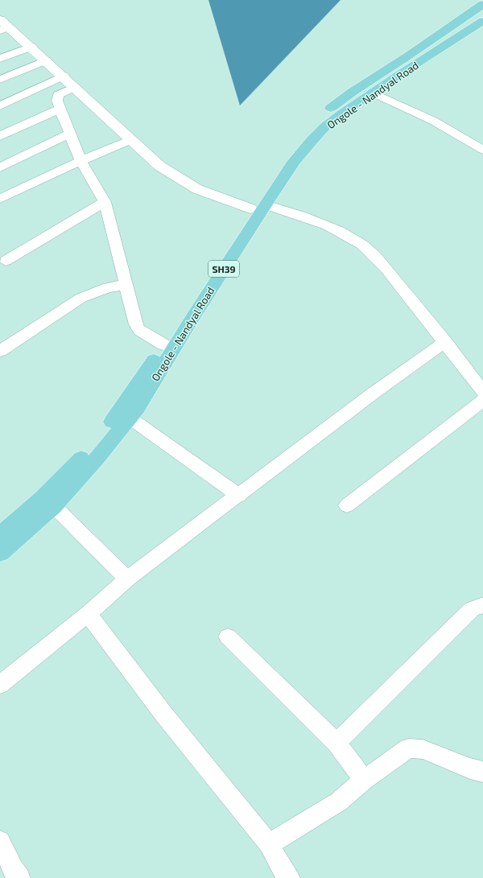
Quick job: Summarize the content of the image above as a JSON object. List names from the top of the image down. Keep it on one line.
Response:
{"streets":{"main road":["Ongole - Nandyal Road","SH39"]}}
